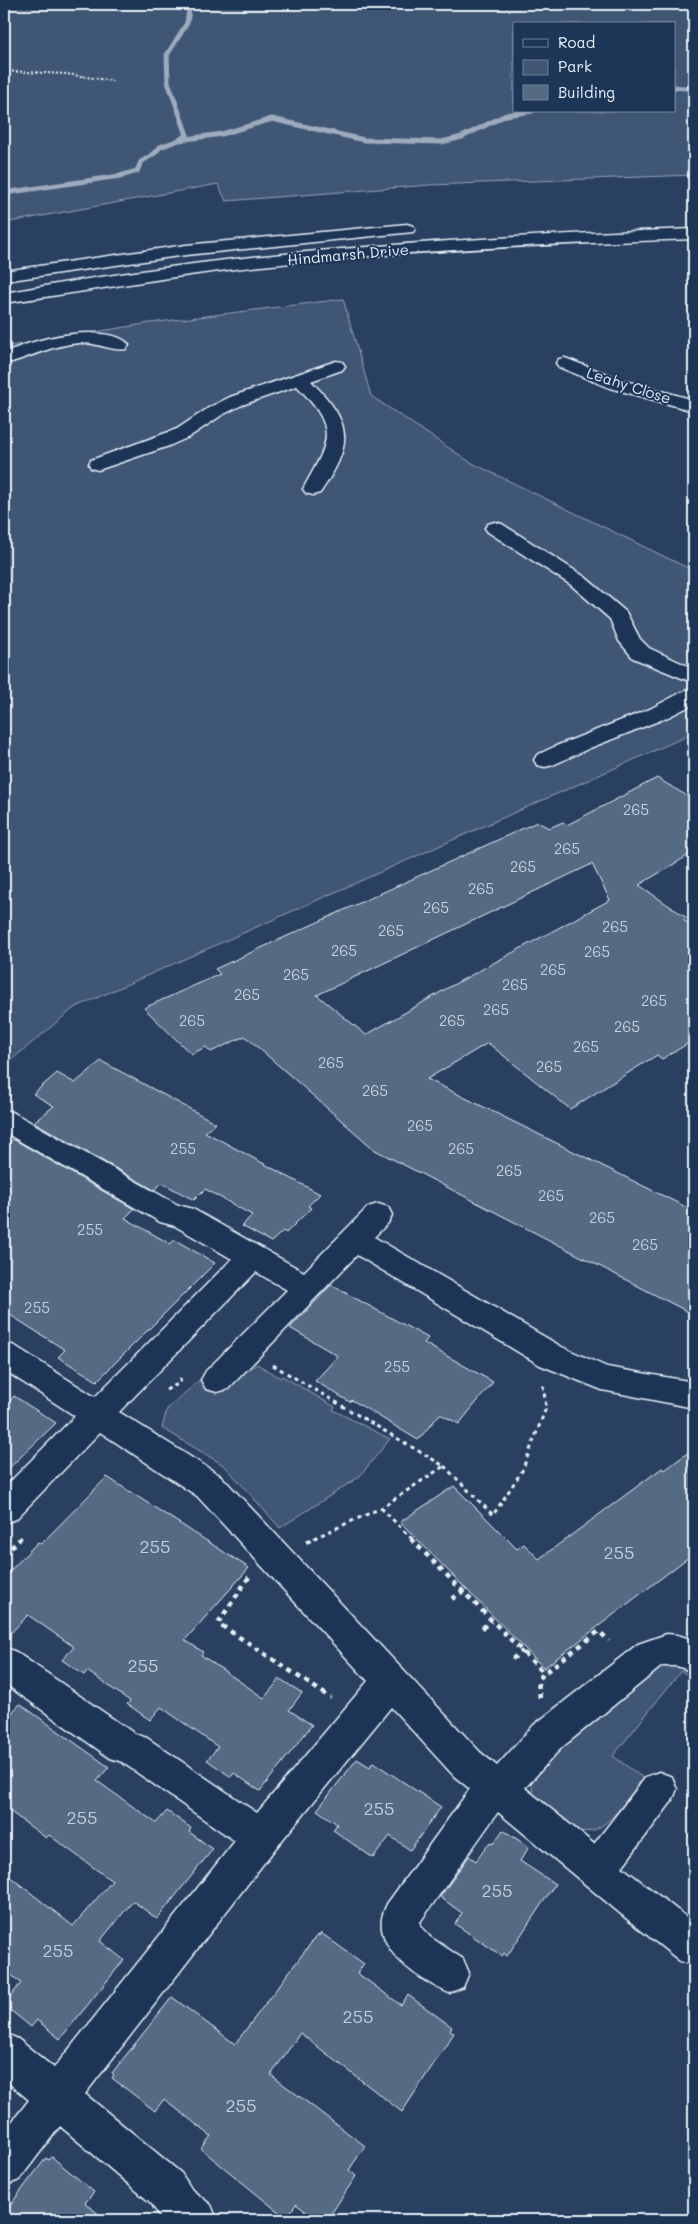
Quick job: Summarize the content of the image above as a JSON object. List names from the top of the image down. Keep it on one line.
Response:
{"streets":{"main road":["Hindmarsh Drive","Leahy Close"]},"house_numbers":["265","265","265","265","265","265","265","265","265","265","265","265","265","265","265","265","265","265","265","265","265","265","265","255","265","265","265","265","255","265","255","255","255","255","255","255","255","255","255","255","255"],"legend":["Road","Park","Building"]}
